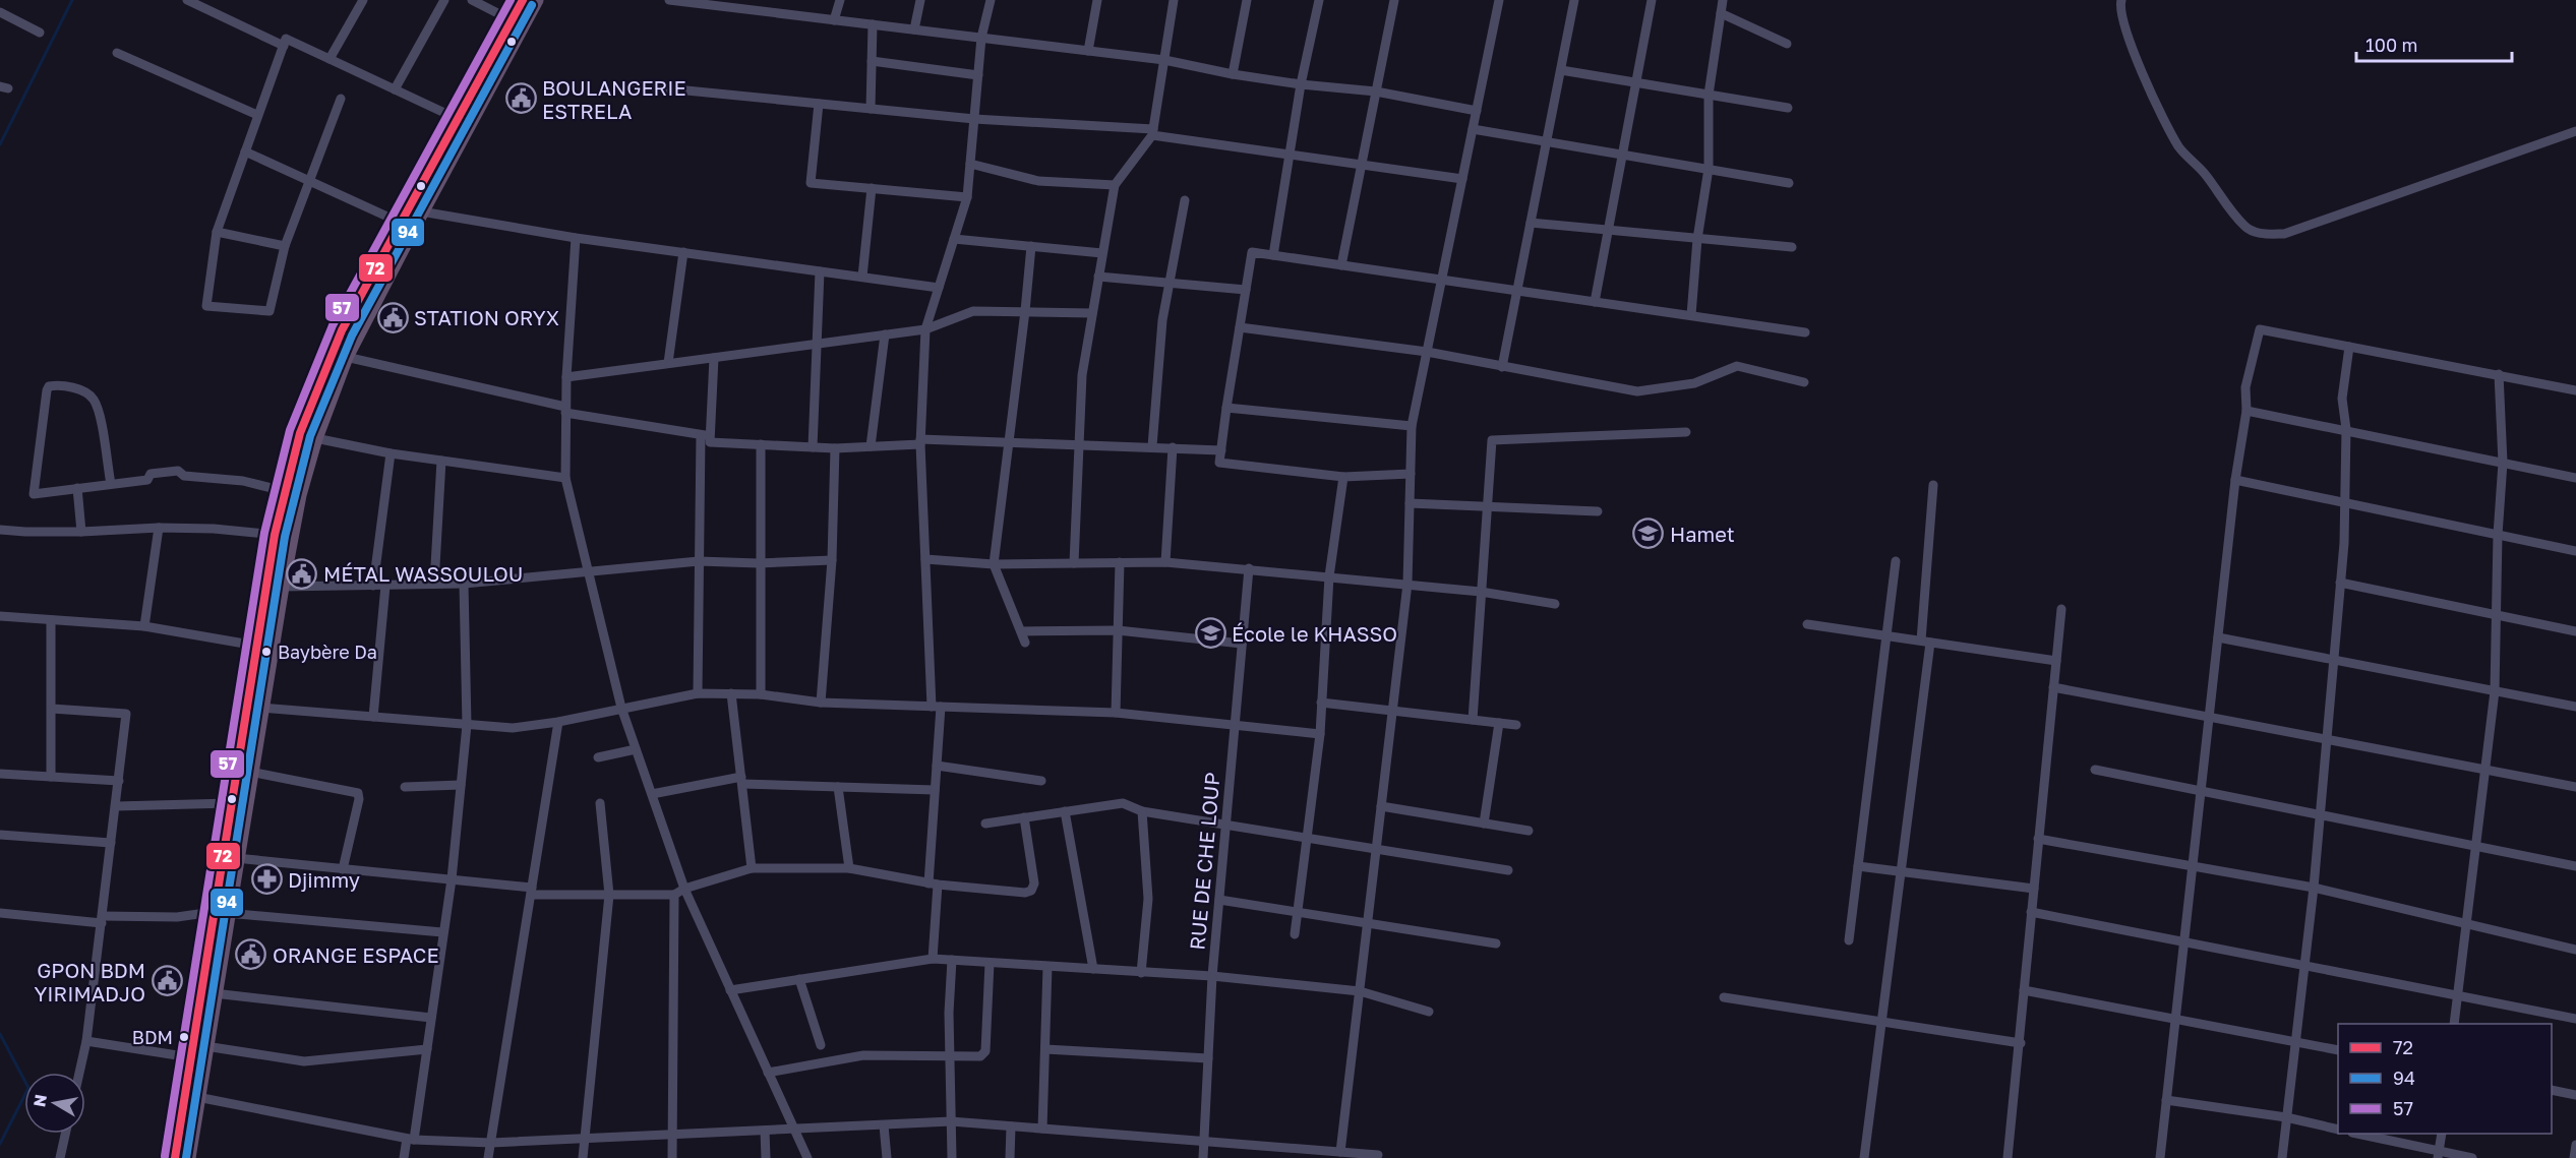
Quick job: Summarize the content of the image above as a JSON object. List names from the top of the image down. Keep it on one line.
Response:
{"streets":{"street":["RUE DE CHE LOUP"]},"places":{"public building":["BOULANGERIE ESTRELA","STATION ORYX","MÉTAL WASSOULOU","ORANGE ESPACE","GPON BDM YIRIMADJO"],"school or university":["Hamet","École le KHASSO"],"other":["Baybère Da","BDM"],"pharmacy":["Djimmy"]},"lines":["transit line 72","transit line 57","transit line 94"],"legend":["72","94","57"],"scale_bar":"100 m","north":"left"}
